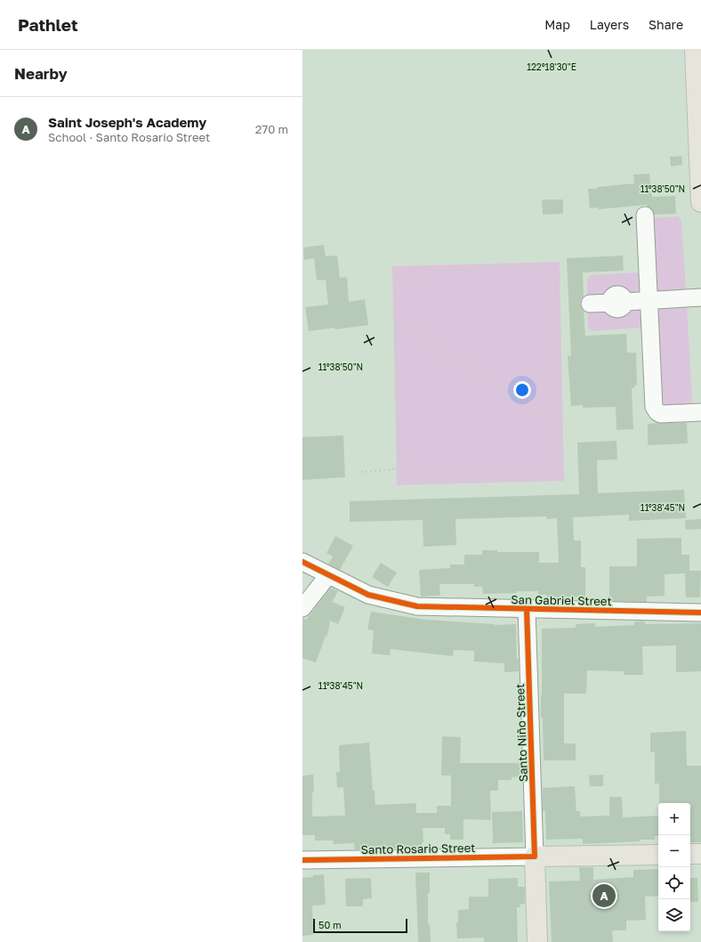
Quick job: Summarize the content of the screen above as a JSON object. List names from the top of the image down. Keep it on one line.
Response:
{"streets":{"main road":["Santo Niño Street","Santo Rosario Street"],"street":["San Gabriel Street"]},"crossings":[["San Gabriel Street","Santo Niño Street"],["Santo Niño Street","Santo Rosario Street"]],"scale_bar":"50 m","page":{"header":"Pathlet","nav":["Map","Layers","Share"],"heading":"Nearby","list":[{"mark":"A","name":"Saint Joseph's Academy","note":"School · Santo Rosario Street","value":"270 m"}],"map_buttons":["+","−"],"pins":"A","scale":"50 m"},"coordinates":["122°18'30\"E","11°38'50\"N","11°38'45\"N"]}
